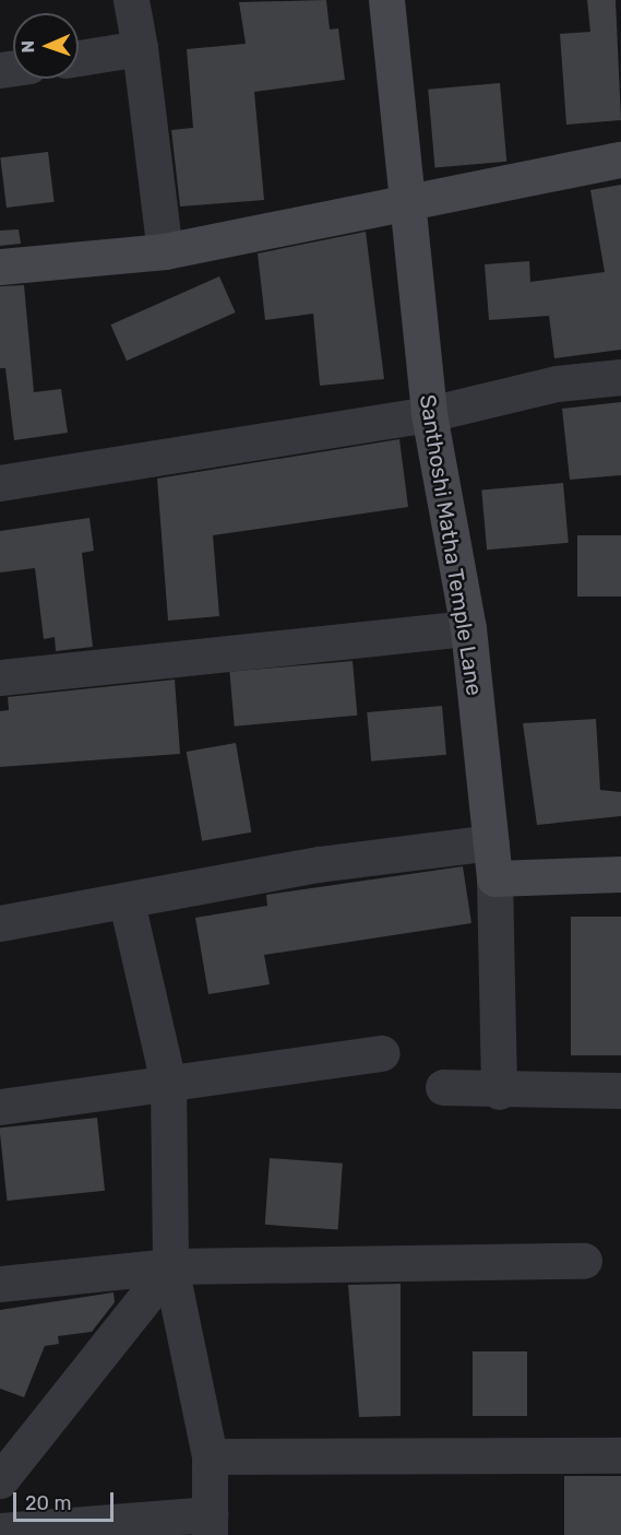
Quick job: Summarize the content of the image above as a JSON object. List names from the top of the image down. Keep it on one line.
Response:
{"streets":{"street":["Santhoshi Matha Temple Lane"]},"scale_bar":"20 m","north":"left"}
